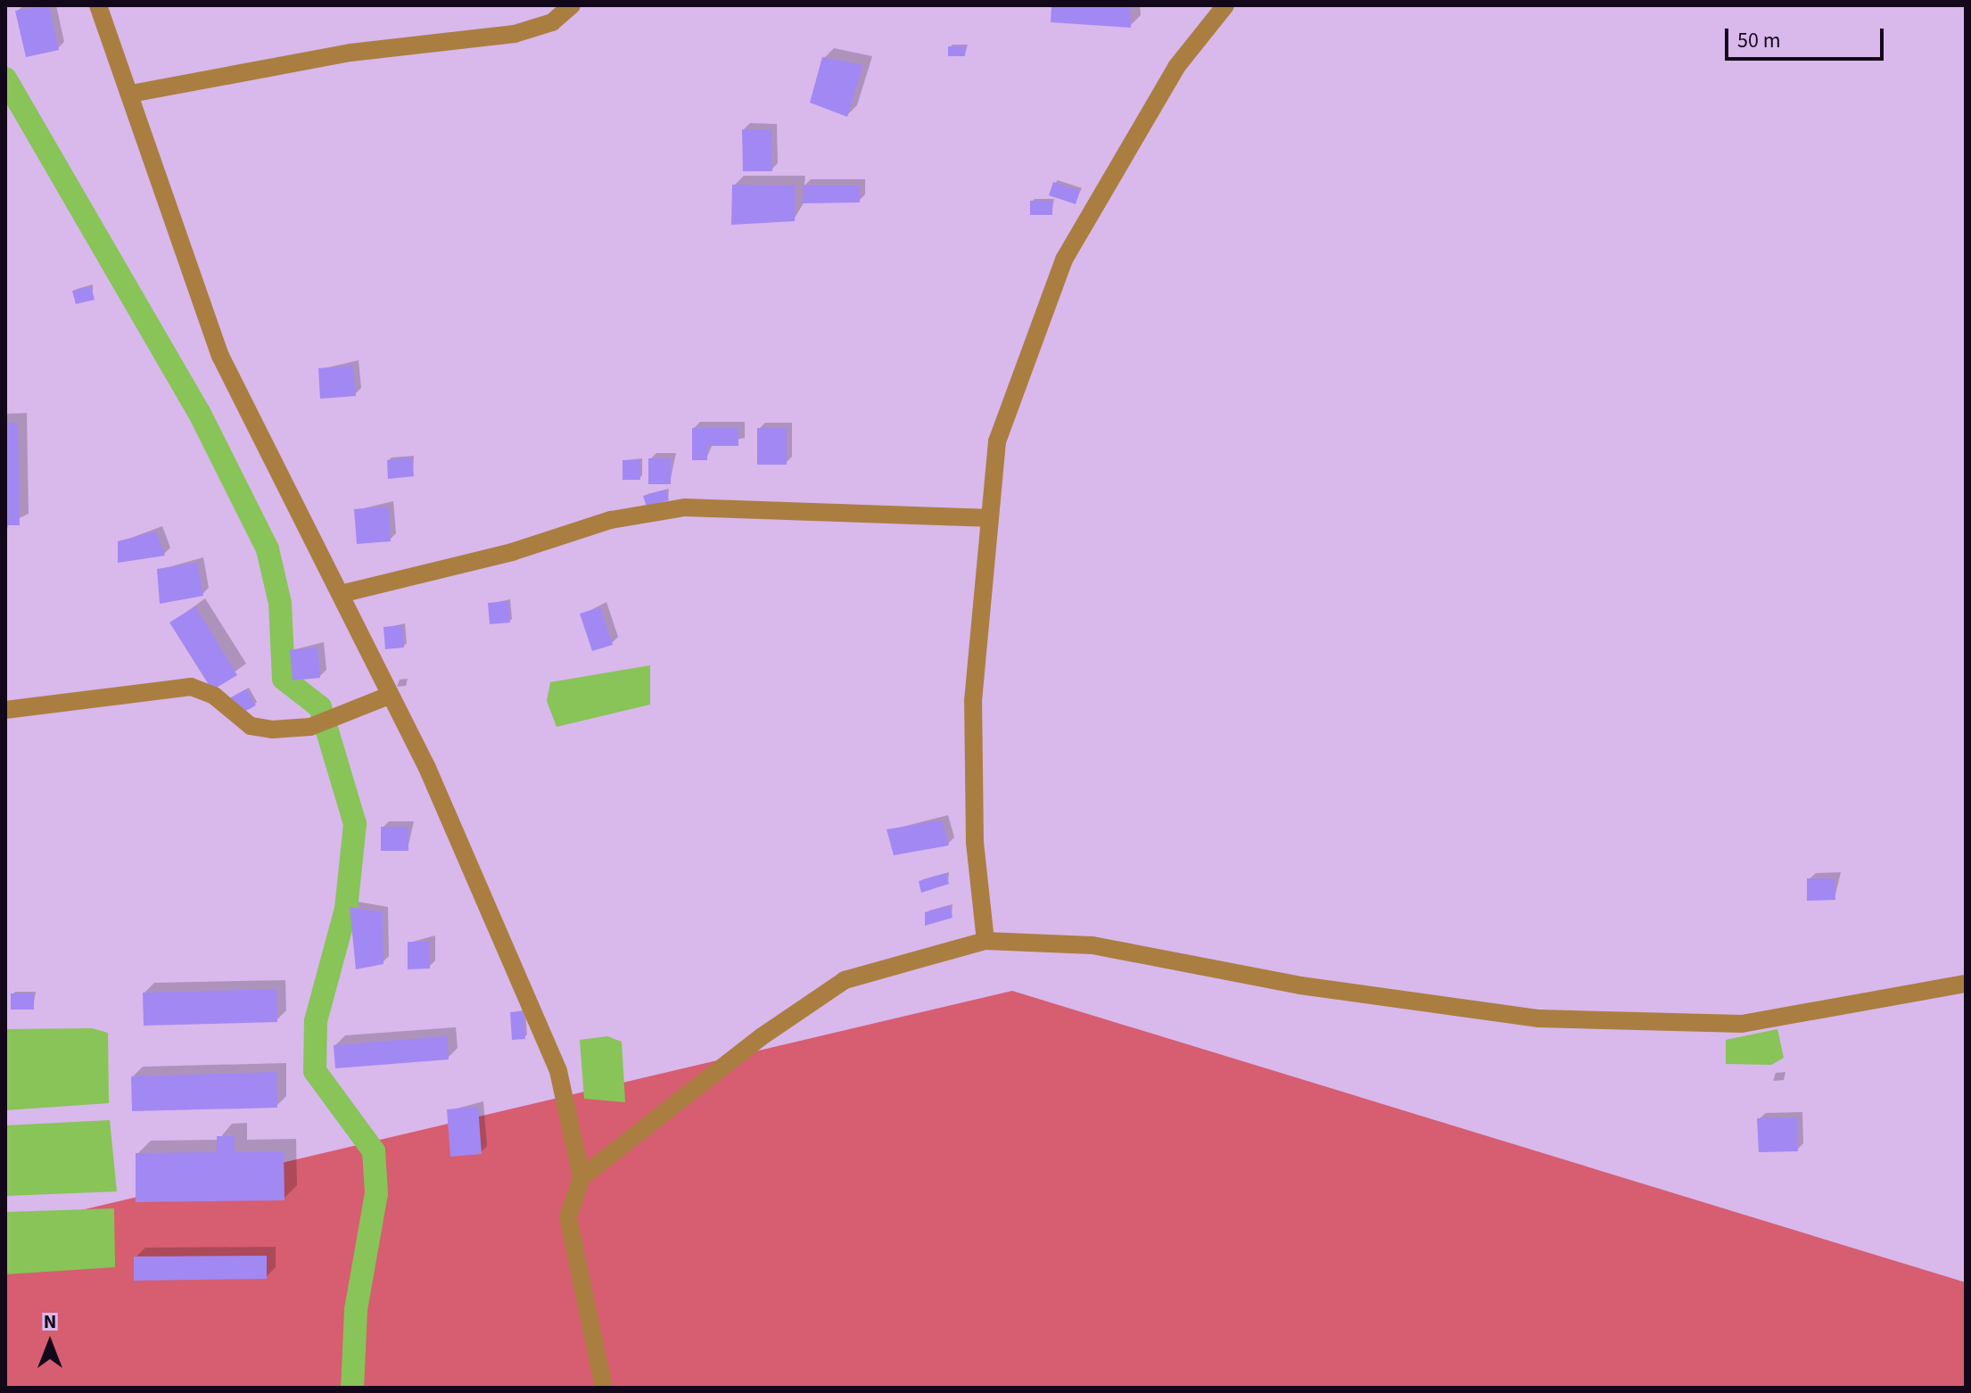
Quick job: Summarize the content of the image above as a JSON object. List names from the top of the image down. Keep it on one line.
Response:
{"scale_bar":"50 m","north":"top"}
